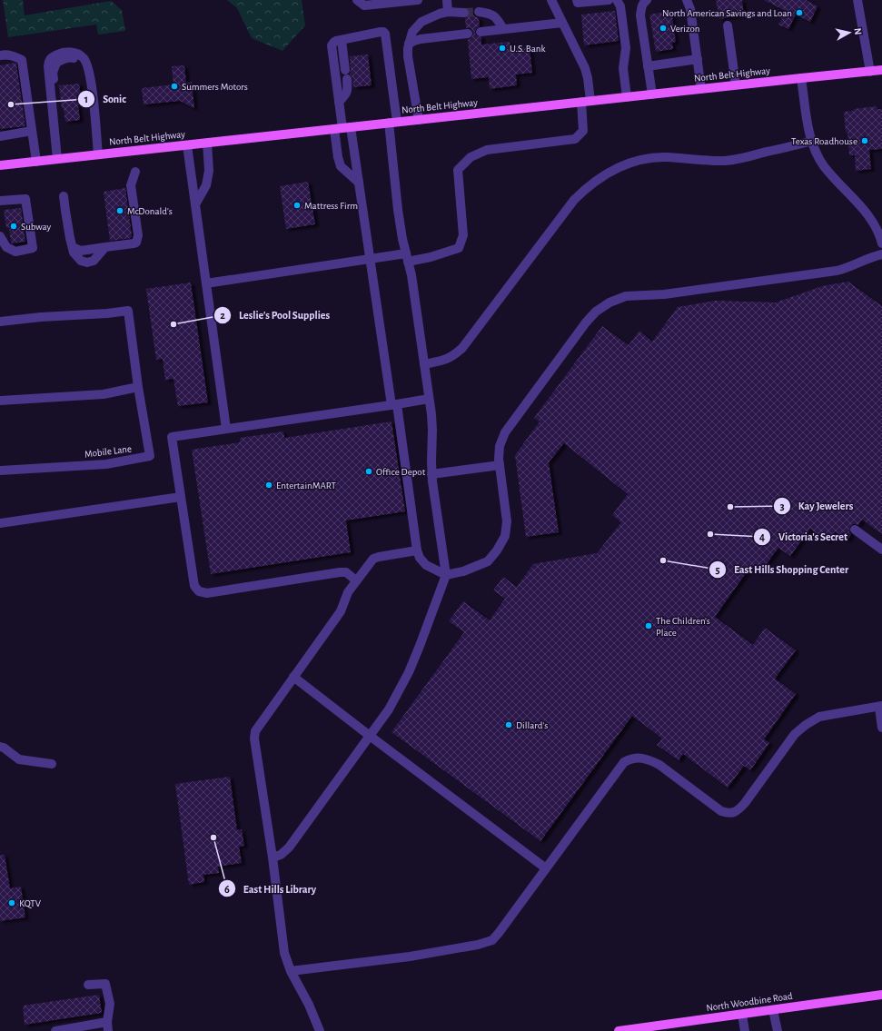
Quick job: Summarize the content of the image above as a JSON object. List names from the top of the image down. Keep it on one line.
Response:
{"streets":{"main road":["North Belt Highway","North Woodbine Road"],"street":["Mobile Lane"]},"places":["North American Savings and Loan","Verizon","U.S. Bank","Summers Motors","Sonic","Texas Roadhouse","Mattress Firm","McDonald's","Subway","Leslie's Pool Supplies","Office Depot","EntertainMART","Kay Jewelers","Victoria's Secret","East Hills Shopping Center","The Children's Place","Dillard's","East Hills Library","KQTV"],"north":"right"}
